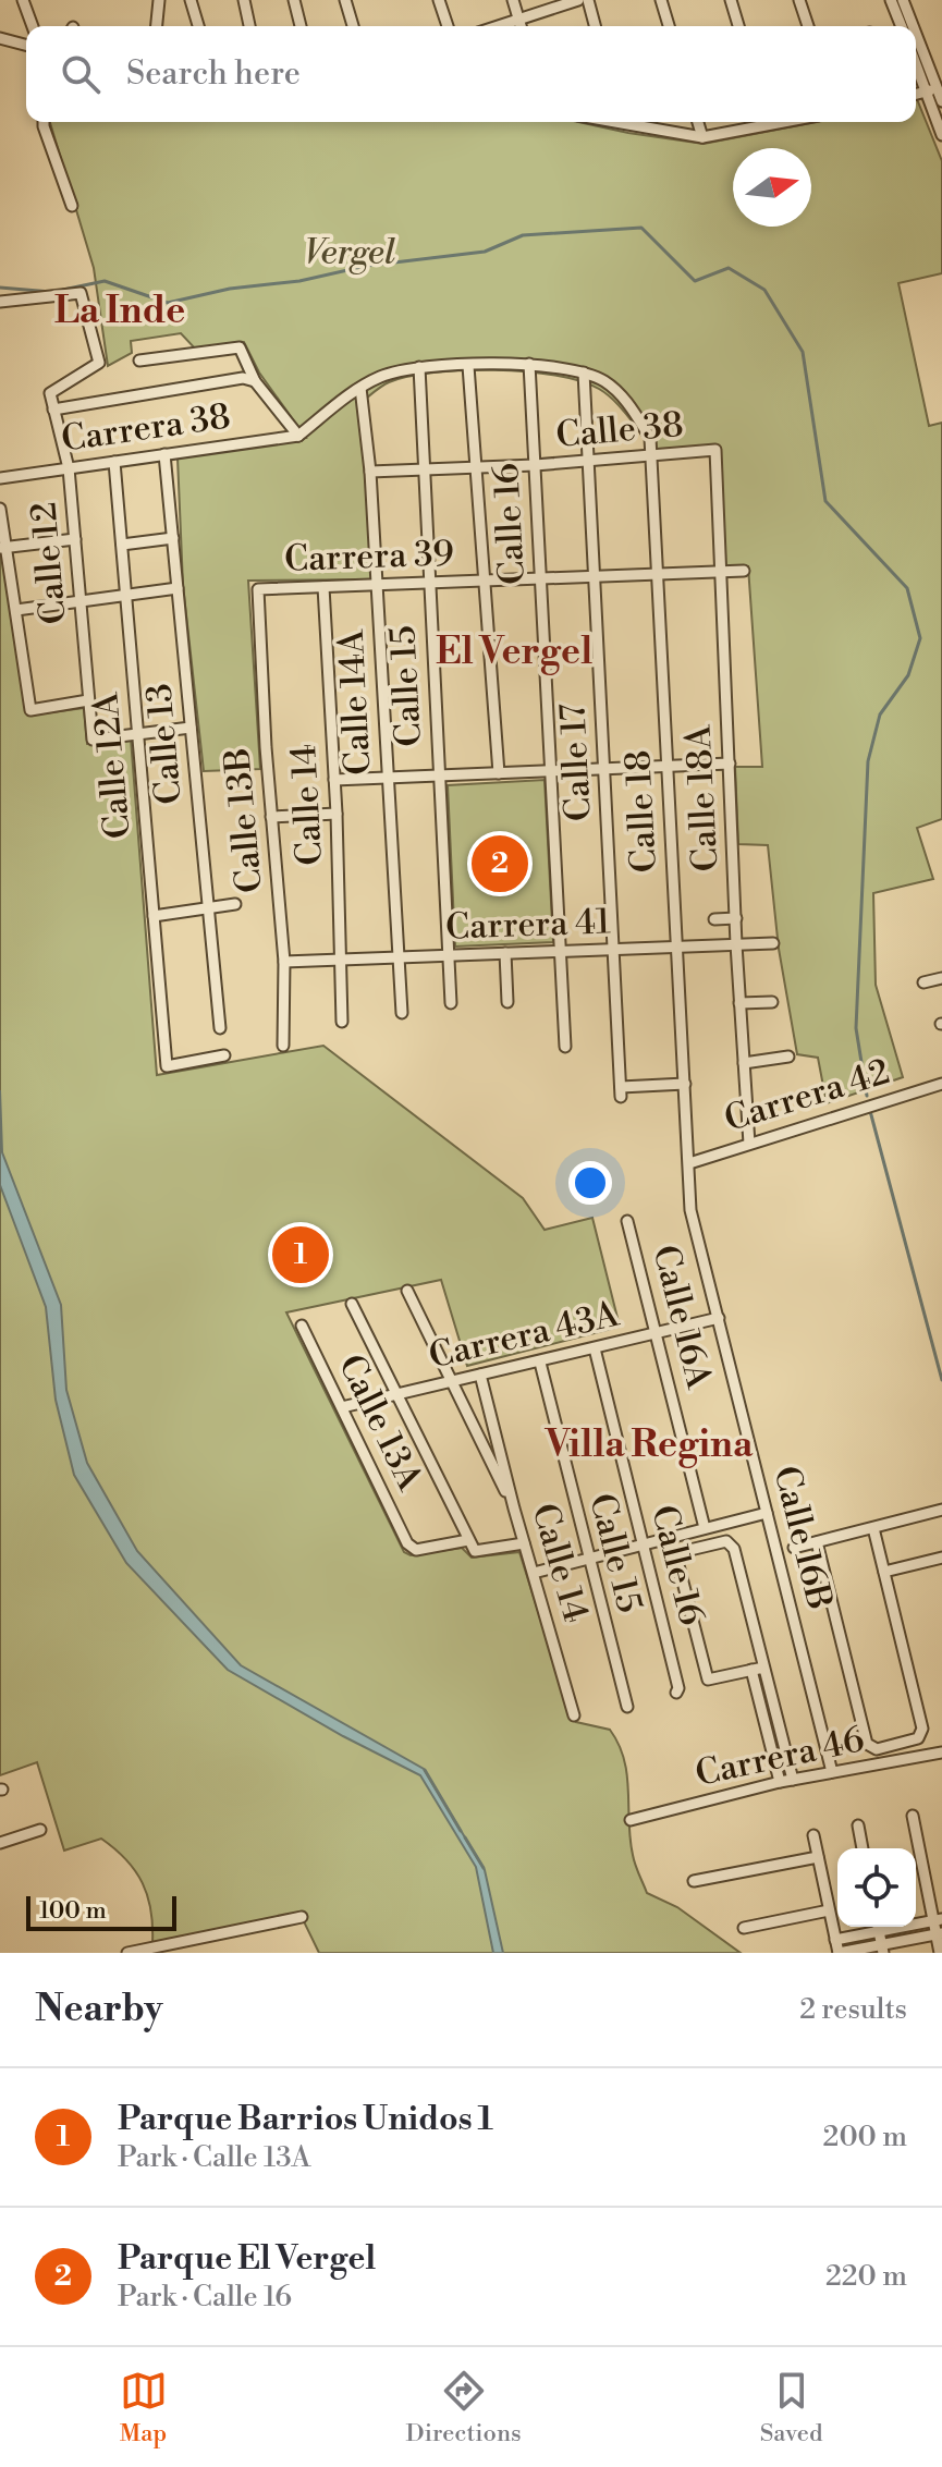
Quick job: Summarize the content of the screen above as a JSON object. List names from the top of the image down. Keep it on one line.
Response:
{"streets":{"street":["Carrera 38","Calle 38","Calle 16","Carrera 39","Calle 12","Calle 15","Calle 14A","Calle 13","Calle 17","Calle 12A","Calle 18A","Calle 14","Calle 18","Calle 13B","Carrera 41","Carrera 42","Calle 16A","Carrera 43A","Calle 13A","Calle 16B","Carrera 46"]},"crossings":[["Carrera 38","Calle 12"],["Carrera 38","Calle 13"],["Carrera 38","Calle 12A"],["Calle 38","Calle 16"],["Calle 38","Calle 15"],["Calle 38","Calle 14A"],["Calle 38","Calle 17"],["Calle 38","Calle 18A"],["Calle 38","Calle 18"],["Calle 16","Carrera 39"],["Calle 16","Carrera 41"],["Calle 16","Carrera 43A"],["Carrera 39","Calle 15"],["Carrera 39","Calle 14A"],["Carrera 39","Calle 17"],["Carrera 39","Calle 18A"],["Carrera 39","Calle 14"],["Carrera 39","Calle 18"],["Carrera 39","Calle 13B"],["Calle 12","Calle 12A"],["Calle 15","Carrera 41"],["Calle 15","Carrera 43A"],["Calle 14A","Carrera 41"],["Calle 17","Calle 18"],["Calle 17","Carrera 41"],["Calle 18A","Carrera 41"],["Calle 18A","Carrera 42"],["Calle 14","Carrera 41"],["Calle 14","Carrera 43A"],["Calle 18","Carrera 41"],["Calle 18","Carrera 42"],["Calle 18","Calle 16B"],["Calle 13B","Carrera 41"],["Carrera 42","Calle 16B"],["Calle 16A","Carrera 43A"],["Carrera 43A","Calle 13A"],["Carrera 43A","Calle 16B"],["Calle 16B","Carrera 46"]],"districts":["La Inde","El Vergel","Villa Regina"],"parks":["Vergel"],"scale_bar":"100 m","north":"right","page":{"search":"Search here","pins":["2","1"],"scale":"100 m","heading":["Nearby","2 results"],"list":[{"mark":"1","name":"Parque Barrios Unidos 1","note":"Park · Calle 13A","value":"200 m"},{"mark":"2","name":"Parque El Vergel","note":"Park · Calle 16","value":"220 m"}],"nav":["Map","Directions","Saved"]}}
